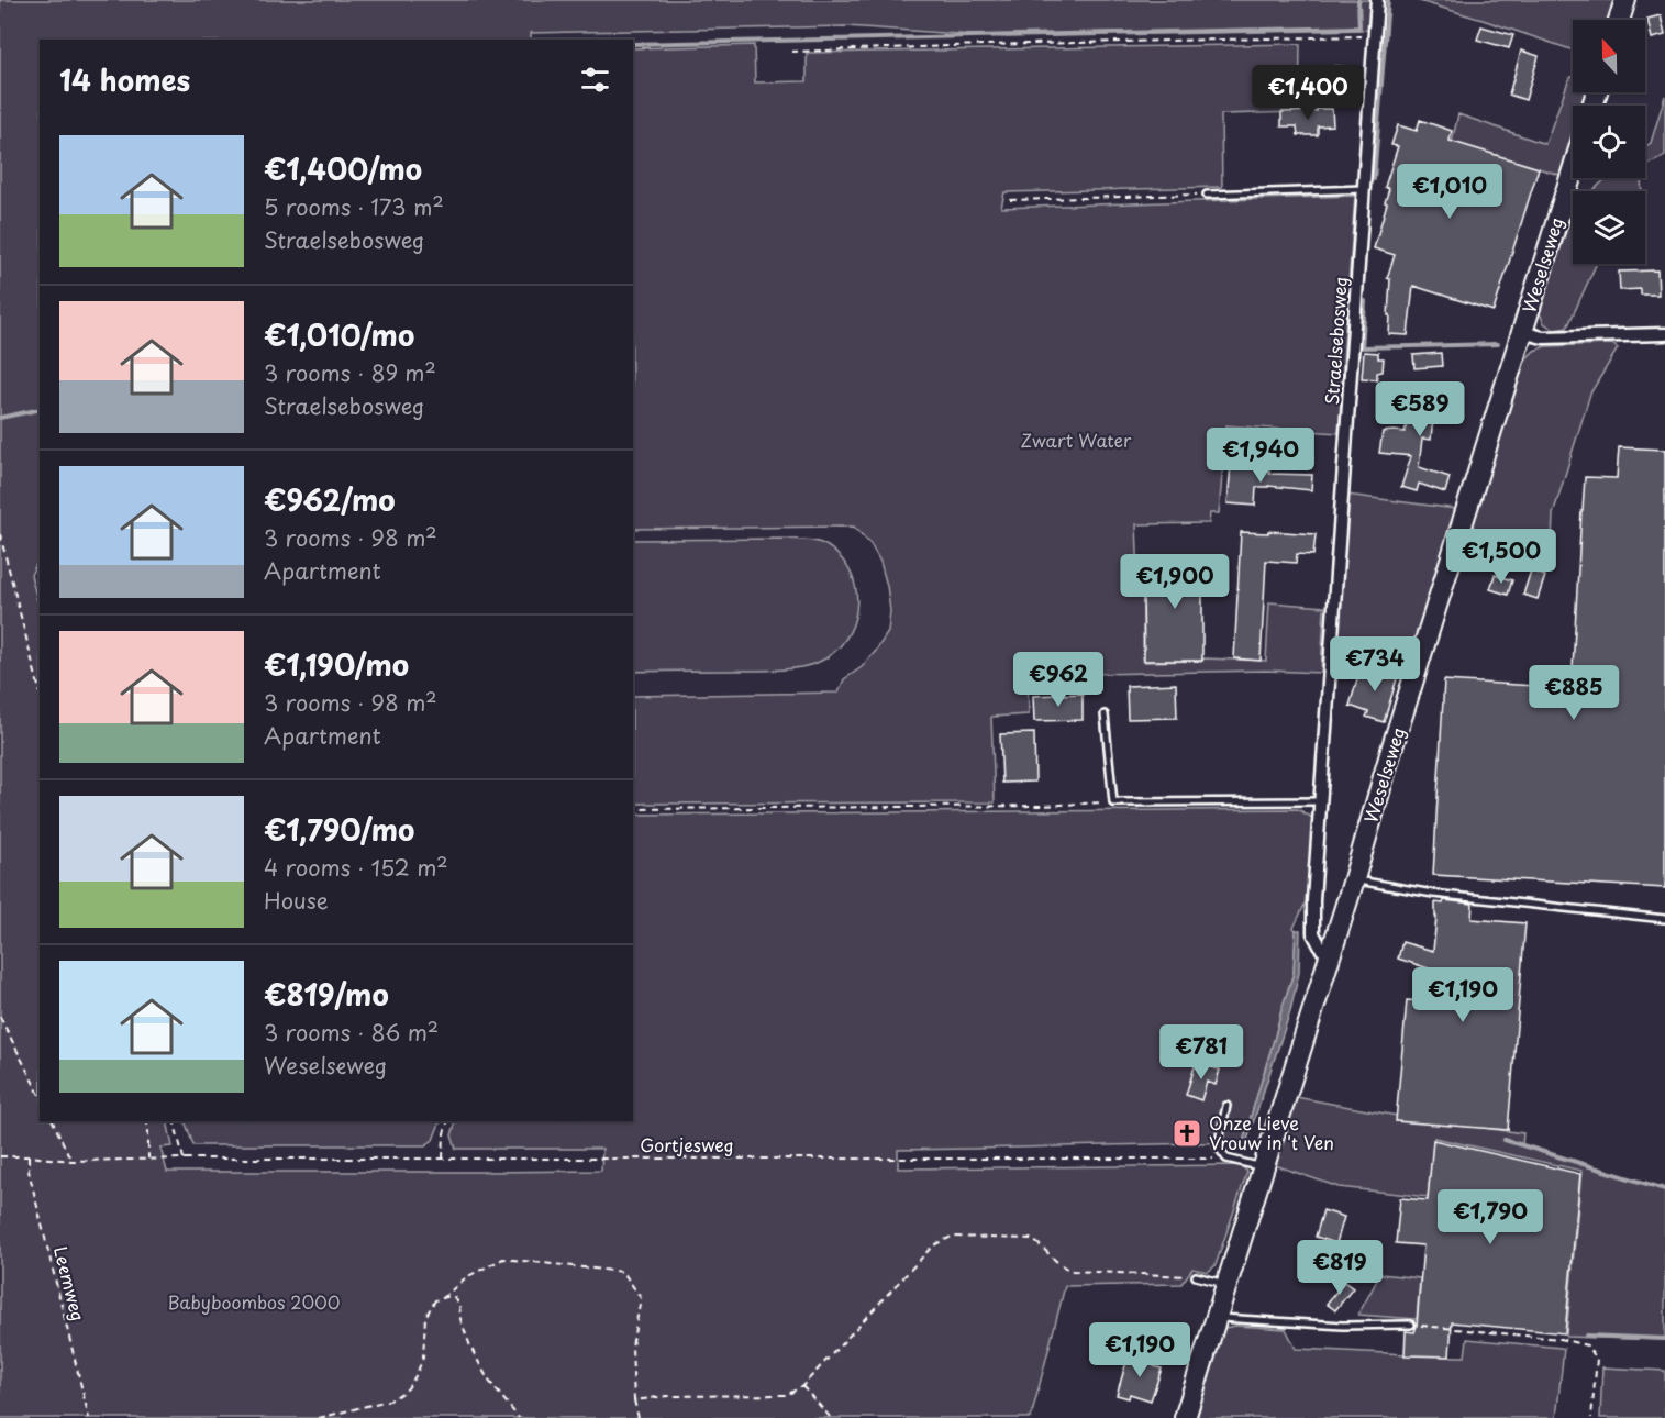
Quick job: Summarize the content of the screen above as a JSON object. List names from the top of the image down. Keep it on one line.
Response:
{"streets":{"main road":["Weselseweg"],"street":["Straelsebosweg"],"path":["Gortjesweg","Leemweg"]},"crossings":[["Weselseweg","Straelsebosweg"],["Gortjesweg","Leemweg"]],"parks":["Zwart Water","Babyboombos 2000"],"places":{"church":["Onze Lieve Vrouw in 't Ven"]},"north":"top","page":{"heading":"14 homes","price":["€1,400","€1,010","€589","€1,940","€1,500","€1,900","€734","€962","€885","€1,190","€781","€1,790","€819","€1,190"],"list":[{"name":"€1,400/mo","note":"5 rooms · 173 m² · Straelsebosweg"},{"name":"€1,010/mo","note":"3 rooms · 89 m² · Straelsebosweg"},{"name":"€962/mo","note":"3 rooms · 98 m² · Apartment"},{"name":"€1,190/mo","note":"3 rooms · 98 m² · Apartment"},{"name":"€1,790/mo","note":"4 rooms · 152 m² · House"},{"name":"€819/mo","note":"3 rooms · 86 m² · Weselseweg"}]}}
